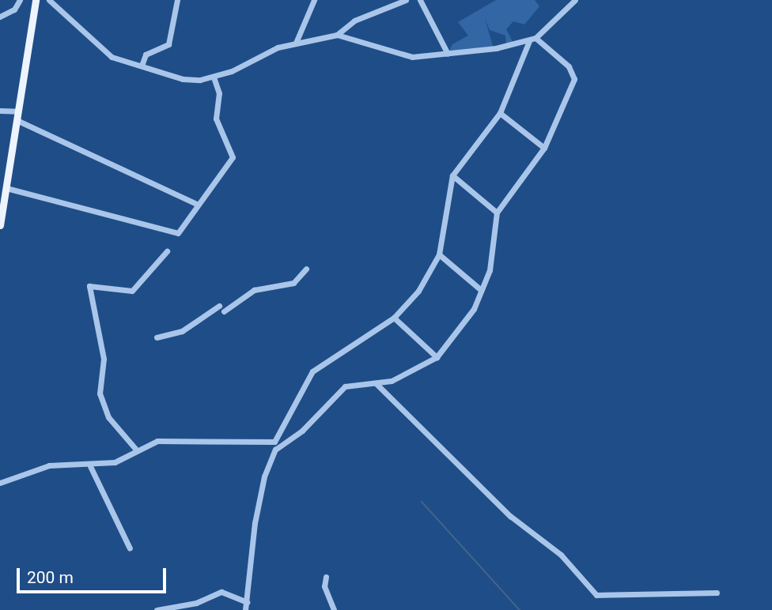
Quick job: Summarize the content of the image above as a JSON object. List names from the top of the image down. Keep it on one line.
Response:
{"scale_bar":"200 m"}
